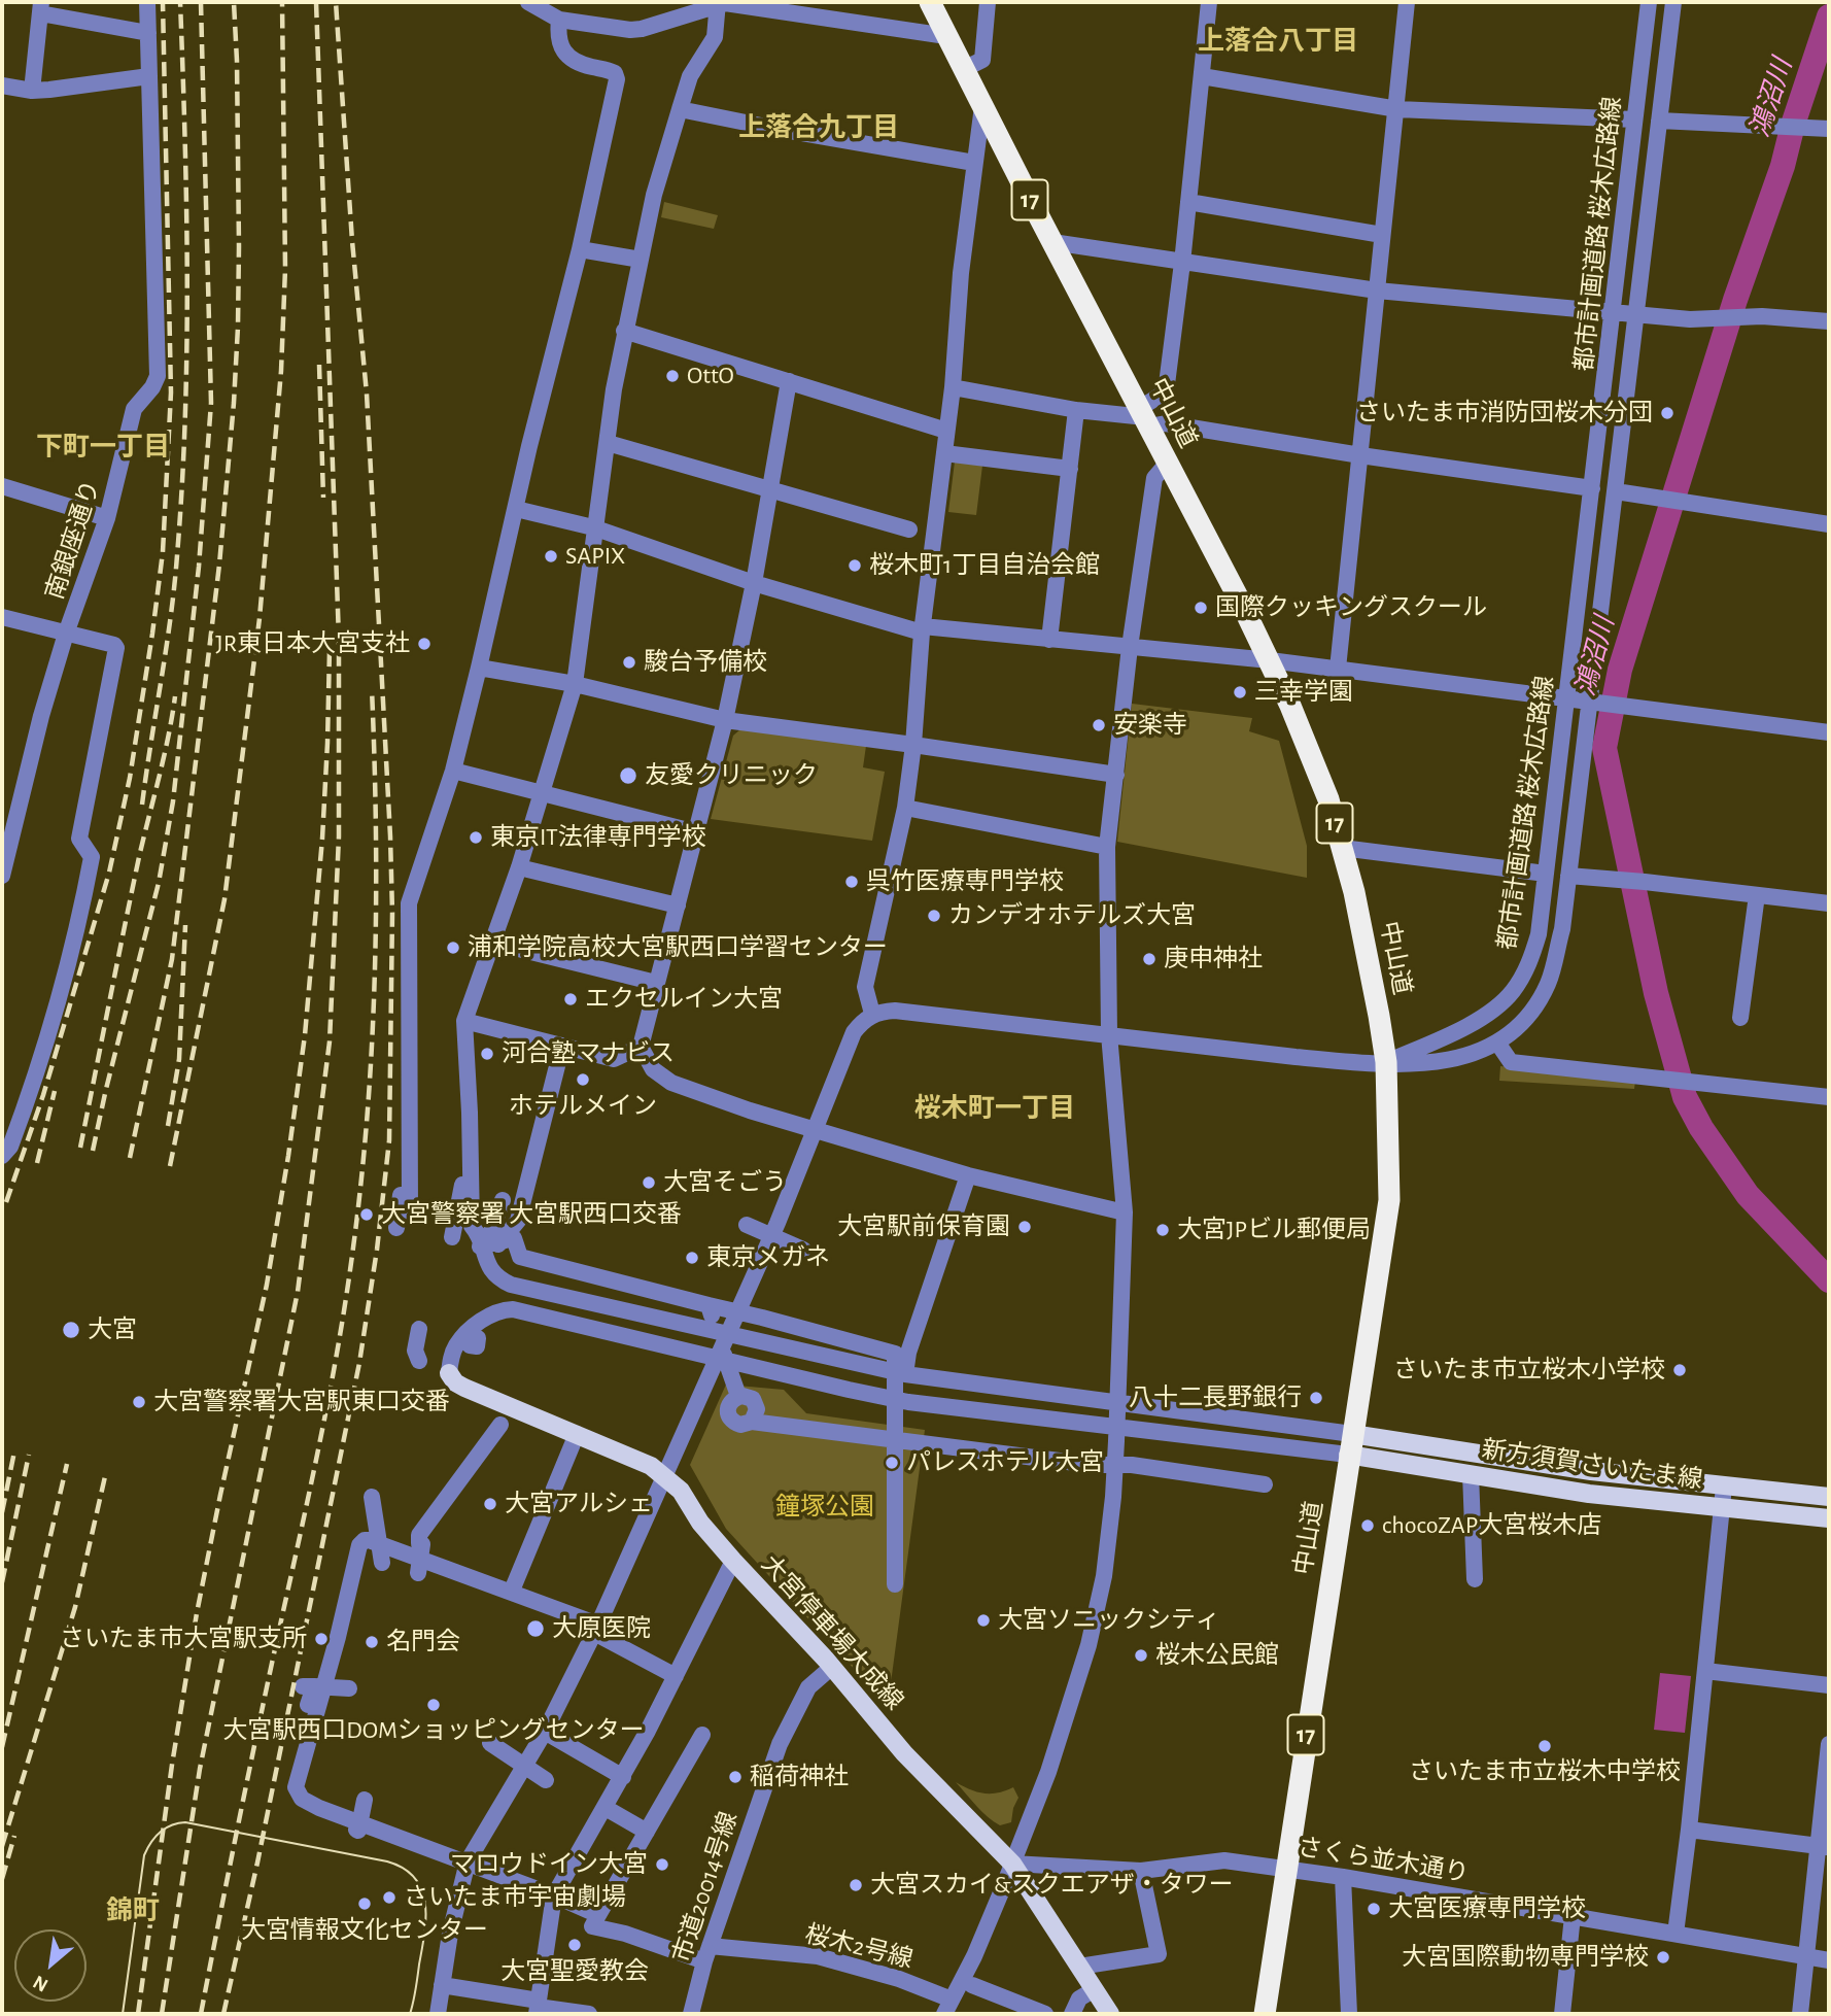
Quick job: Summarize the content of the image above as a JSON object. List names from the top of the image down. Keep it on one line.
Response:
{"streets":{"highway":["17","中山道"],"main road":["新方須賀さいたま線","大宮停車場大成線"],"street":["都市計画道路 桜木広路線","南銀座通り","さくら並木通り","市道20014号線","桜木2号線"]},"crossings":[["都市計画道路 桜木広路線","中山道"],["中山道","新方須賀さいたま線"],["中山道","さくら並木通り"],["大宮停車場大成線","さくら並木通り"],["大宮停車場大成線","市道20014号線"],["市道20014号線","桜木2号線"]],"districts":["上落合八丁目","上落合九丁目","下町一丁目","桜木町一丁目","錦町"],"water":["鴻沼川"],"parks":["鐘塚公園"],"places":["OttO","さいたま市消防団桜木分団","SAPIX","桜木町1丁目自治会館","国際クッキングスクール","JR東日本大宮支社","駿台予備校","三幸学園","安楽寺","友愛クリニック","東京IT法律専門学校","呉竹医療専門学校","カンデオホテルズ大宮","浦和学院高校大宮駅西口学習センター","庚申神社","エクセルイン大宮","河合塾マナビス","ホテルメイン","大宮そごう","大宮警察署 大宮駅西口交番","大宮駅前保育園","大宮JPビル郵便局","東京メガネ","大宮","さいたま市立桜木小学校","八十二長野銀行","大宮警察署大宮駅東口交番","パレスホテル大宮","大宮アルシェ","chocoZAP大宮桜木店","大宮ソニックシティ","大原医院","さいたま市大宮駅支所","名門会","桜木公民館","大宮駅西口DOMショッピングセンター","さいたま市立桜木中学校","稲荷神社","マロウドイン大宮","大宮スカイ&スクエアザ・タワー","さいたま市宇宙劇場","大宮情報文化センター","大宮医療専門学校","大宮聖愛教会","大宮国際動物専門学校"],"north":"bottom left"}
